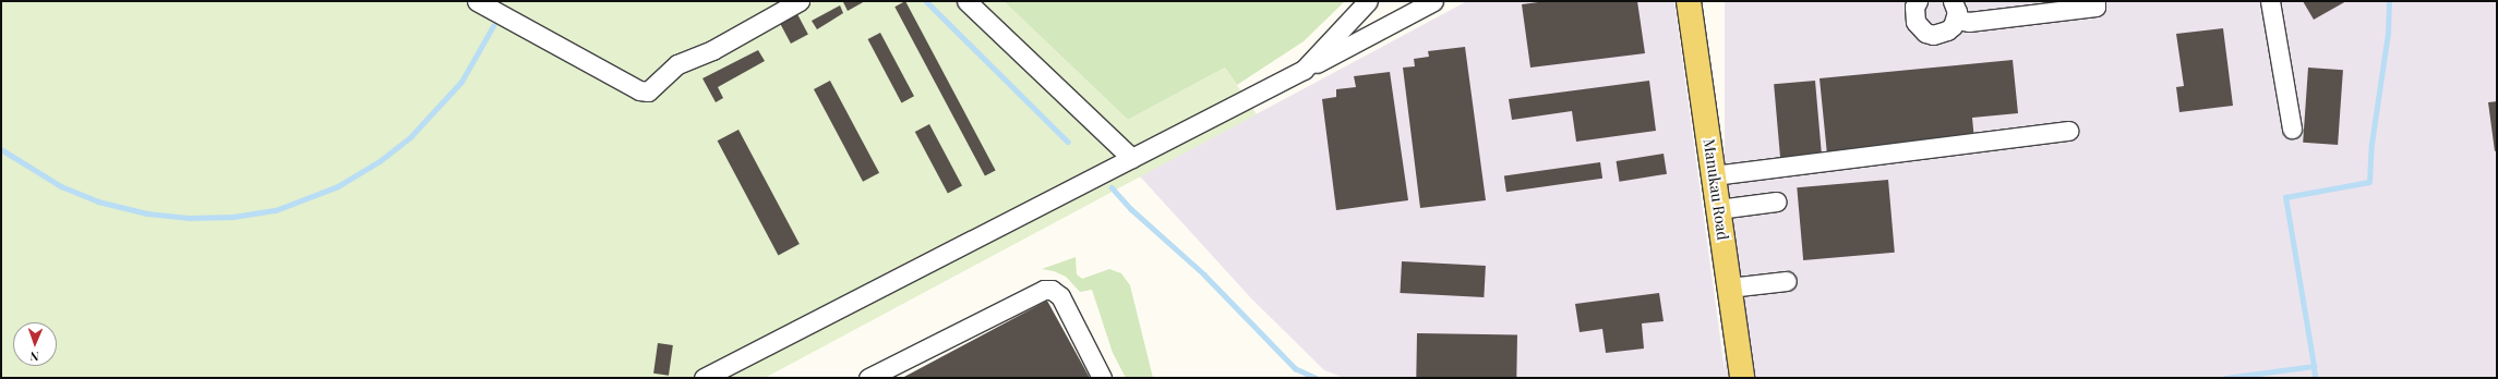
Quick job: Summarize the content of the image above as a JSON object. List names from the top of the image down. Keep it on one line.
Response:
{"streets":{"main road":["Manukau Road"]},"north":"bottom"}
